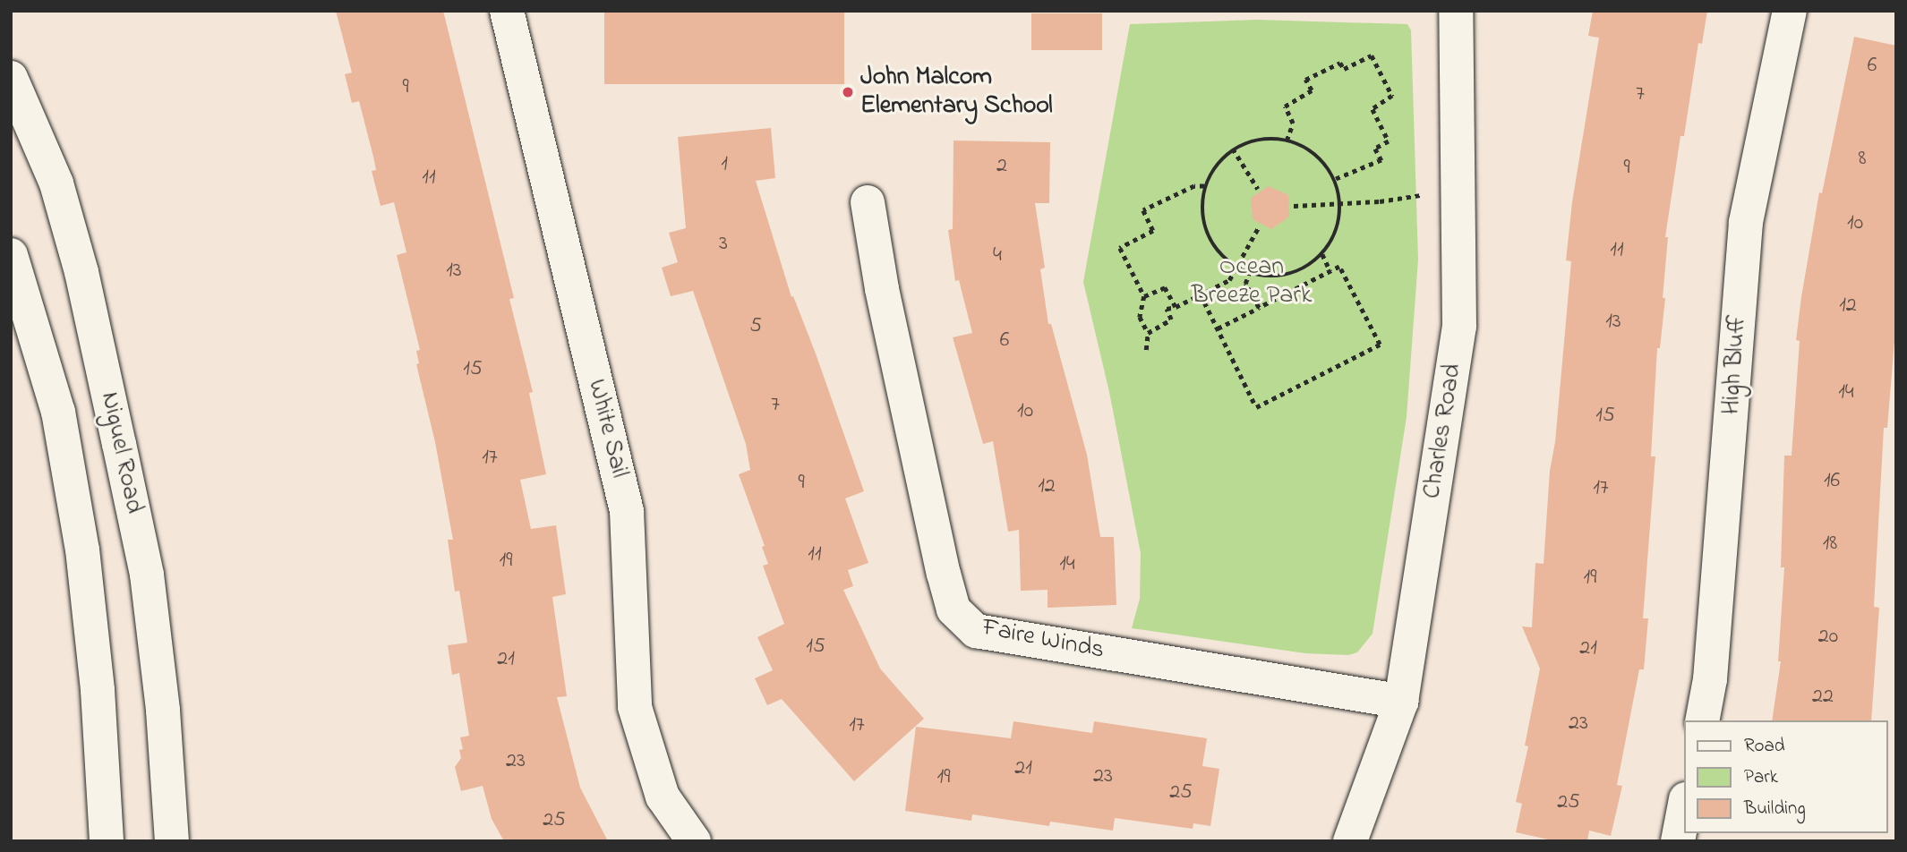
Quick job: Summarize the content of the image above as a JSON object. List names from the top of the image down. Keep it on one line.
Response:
{"streets":{"street":["High Bluff","White Sail","Charles Road","Niguel Road","Faire Winds"]},"crossings":[["Charles Road","Faire Winds"]],"parks":["Ocean Breeze Park"],"places":["John Malcom Elementary School"],"house_numbers":["6","9","7","8","1","2","9","11","10","3","11","4","13","12","13","5","6","15","14","7","10","15","17","16","9","12","17","18","11","19","14","19","20","15","21","21","22","23","17","23","21","23","19","25","25","25"],"legend":["Road","Park","Building"]}
